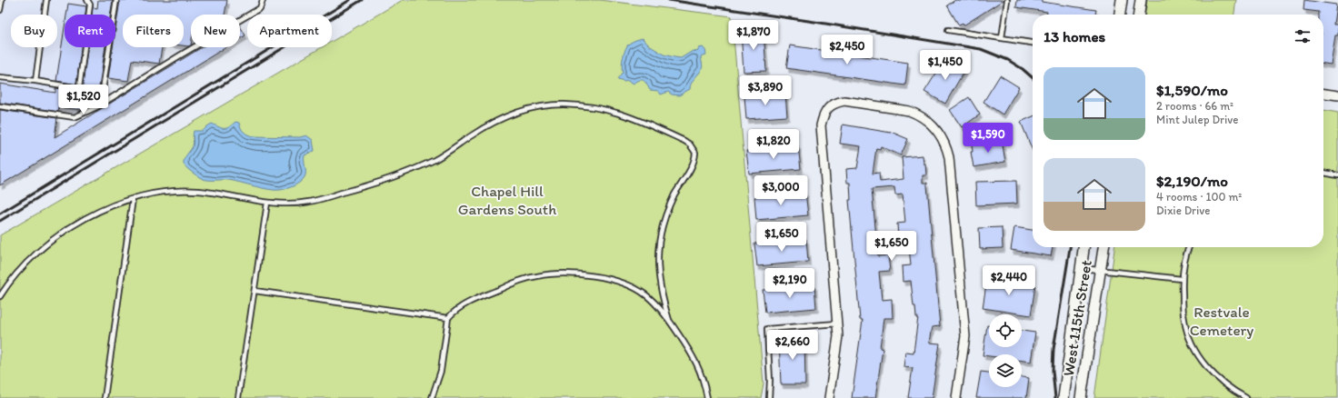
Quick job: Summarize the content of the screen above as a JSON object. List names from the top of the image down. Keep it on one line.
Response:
{"streets":{"street":["West 115th Street"]},"parks":["Chapel Hill Gardens South","Restvale Cemetery"],"page":{"chip":["Buy","Rent","Filters","New","Apartment"],"heading":"13 homes","price":["$1,870","$2,450","$1,450","$3,890","$1,520","$1,590","$1,820","$3,000","$1,650","$1,650","$2,440","$2,190","$2,660"],"list":[{"name":"$1,590/mo","note":"2 rooms · 66 m² · Mint Julep Drive"},{"name":"$2,190/mo","note":"4 rooms · 100 m² · Dixie Drive"}]}}
